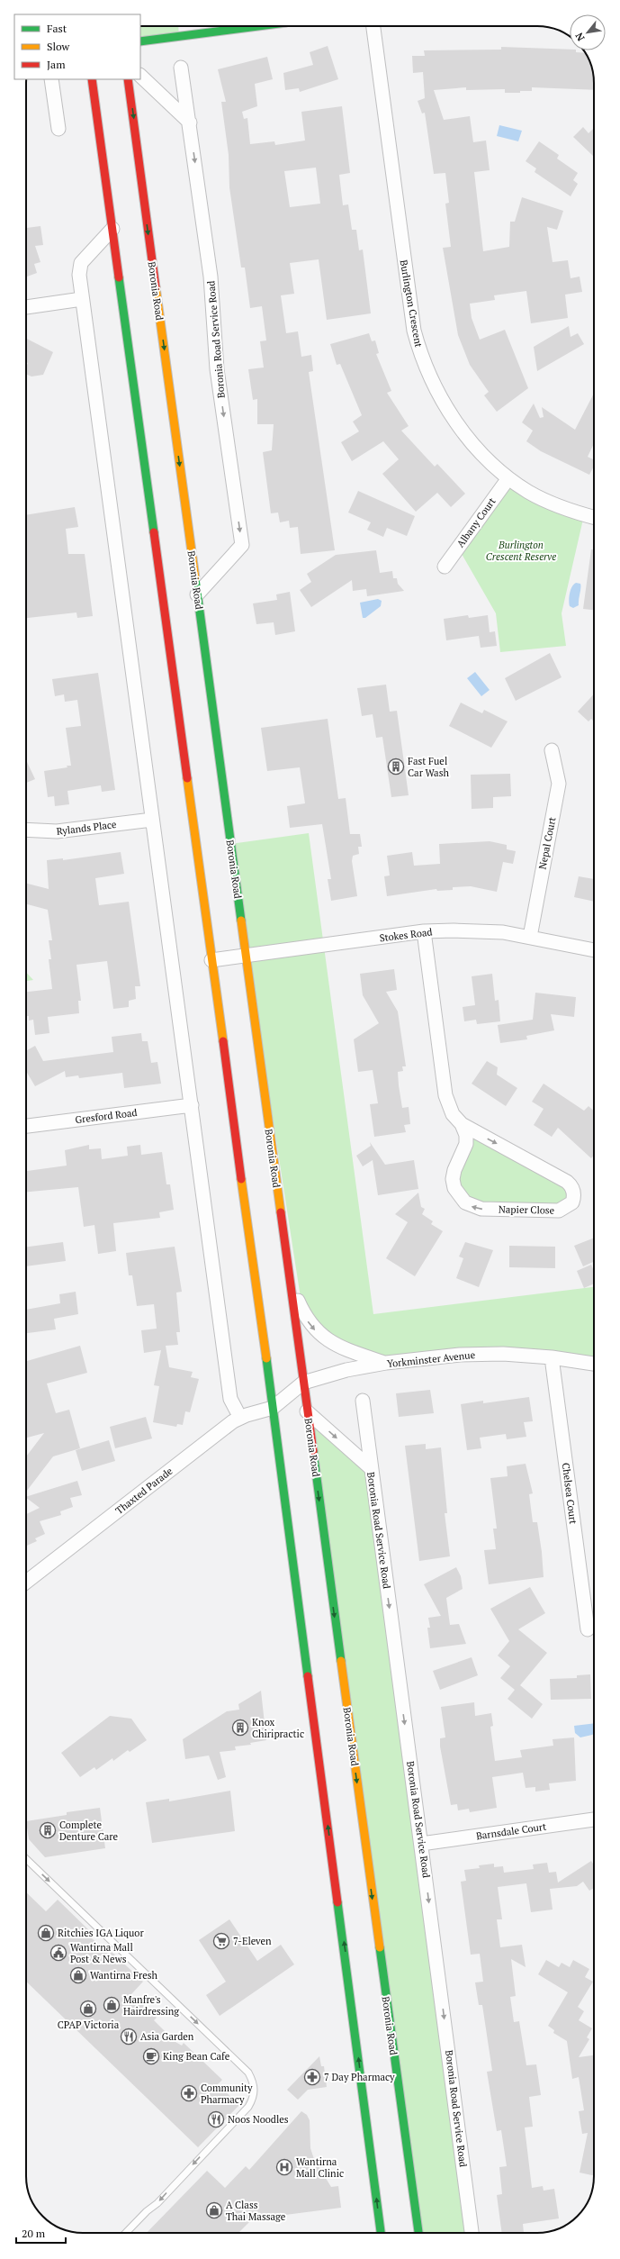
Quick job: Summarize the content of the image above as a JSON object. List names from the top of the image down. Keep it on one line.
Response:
{"streets":{"main road":["Boronia Road"],"street":["Burlington Crescent","Boronia Road Service Road","Albany Court","Rylands Place","Nepal Court","Stokes Road","Gresford Road","Napier Close","Yorkminster Avenue","Thaxted Parade","Chelsea Court","Barnsdale Court"]},"crossings":[["Boronia Road","Boronia Road Service Road"],["Boronia Road","Stokes Road"],["Boronia Road","Yorkminster Avenue"],["Burlington Crescent","Albany Court"],["Boronia Road Service Road","Barnsdale Court"],["Nepal Court","Stokes Road"],["Stokes Road","Napier Close"],["Yorkminster Avenue","Thaxted Parade"],["Yorkminster Avenue","Chelsea Court"]],"one_way":["Boronia Road Service Road"],"parks":["Burlington Crescent Reserve"],"places":{"building":["Fast Fuel Car Wash","Knox Chiripractic","Complete Denture Care"],"shop":["Ritchies IGA Liquor","Wantirna Fresh","Manfre's Hairdressing","CPAP Victoria","A Class Thai Massage"],"supermarket":["7-Eleven"],"public building":["Wantirna Mall Post & News"],"restaurant":["Asia Garden","Noos Noodles"],"cafe":["King Bean Cafe"],"pharmacy":["7 Day Pharmacy","Community Pharmacy"],"hospital":["Wantirna Mall Clinic"]},"legend":["Fast","Slow","Jam"],"scale_bar":"20 m","north":"bottom left"}
